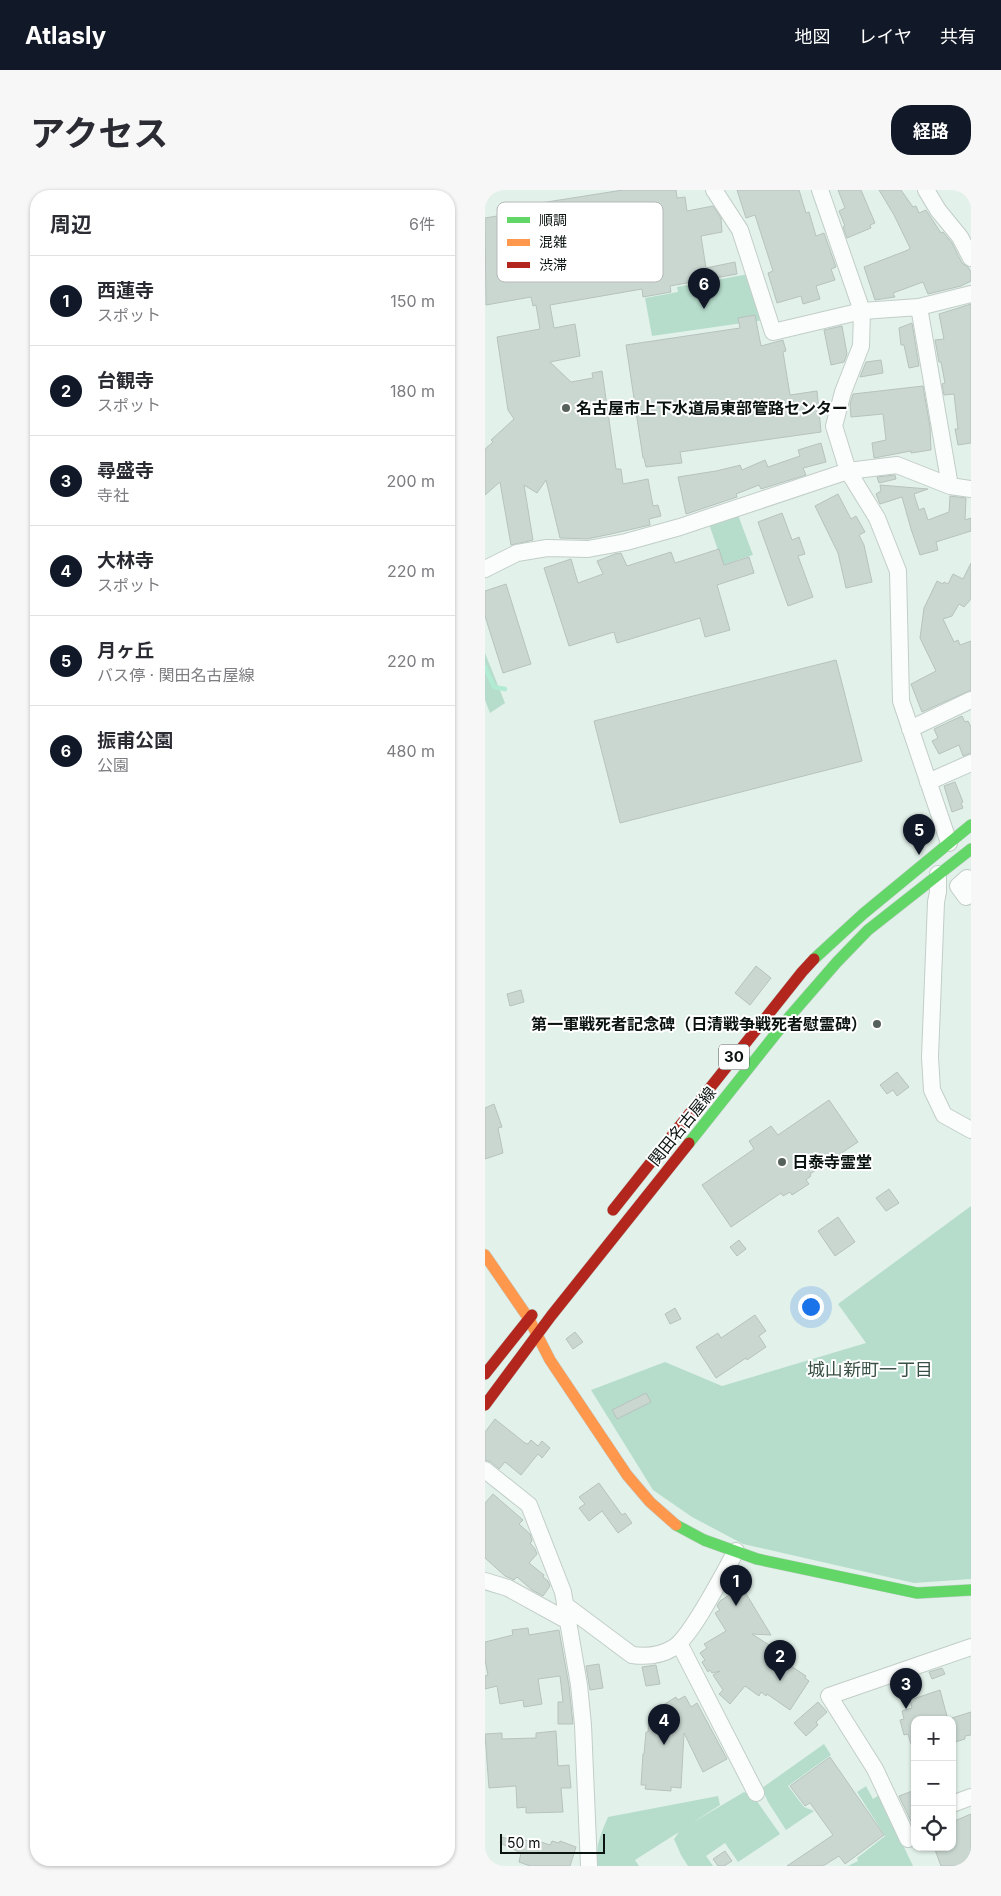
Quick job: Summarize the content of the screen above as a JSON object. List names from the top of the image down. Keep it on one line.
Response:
{"streets":{"main road":["30","関田名古屋線"]},"districts":["城山新町一丁目"],"places":["名古屋市上下水道局東部管路センター","第一軍戦死者記念碑（日清戦争戦死者慰霊碑）","日泰寺霊堂"],"legend":["順調","混雑","渋滞"],"scale_bar":"50 m","page":{"header":"Atlasly","nav":["地図","レイヤ","共有"],"title":"アクセス","buttons":"経路","heading":["周辺","6件"],"list":[{"mark":"1","name":"西蓮寺","note":"スポット","value":"150 m"},{"mark":"2","name":"台観寺","note":"スポット","value":"180 m"},{"mark":"3","name":"尋盛寺","note":"寺社","value":"200 m"},{"mark":"4","name":"大林寺","note":"スポット","value":"220 m"},{"mark":"5","name":"月ヶ丘","note":"バス停 · 関田名古屋線","value":"220 m"},{"mark":"6","name":"振甫公園","note":"公園","value":"480 m"}],"pins":["6","5","1","2","3","4"],"map_buttons":["+","−"],"scale":"50 m"}}
